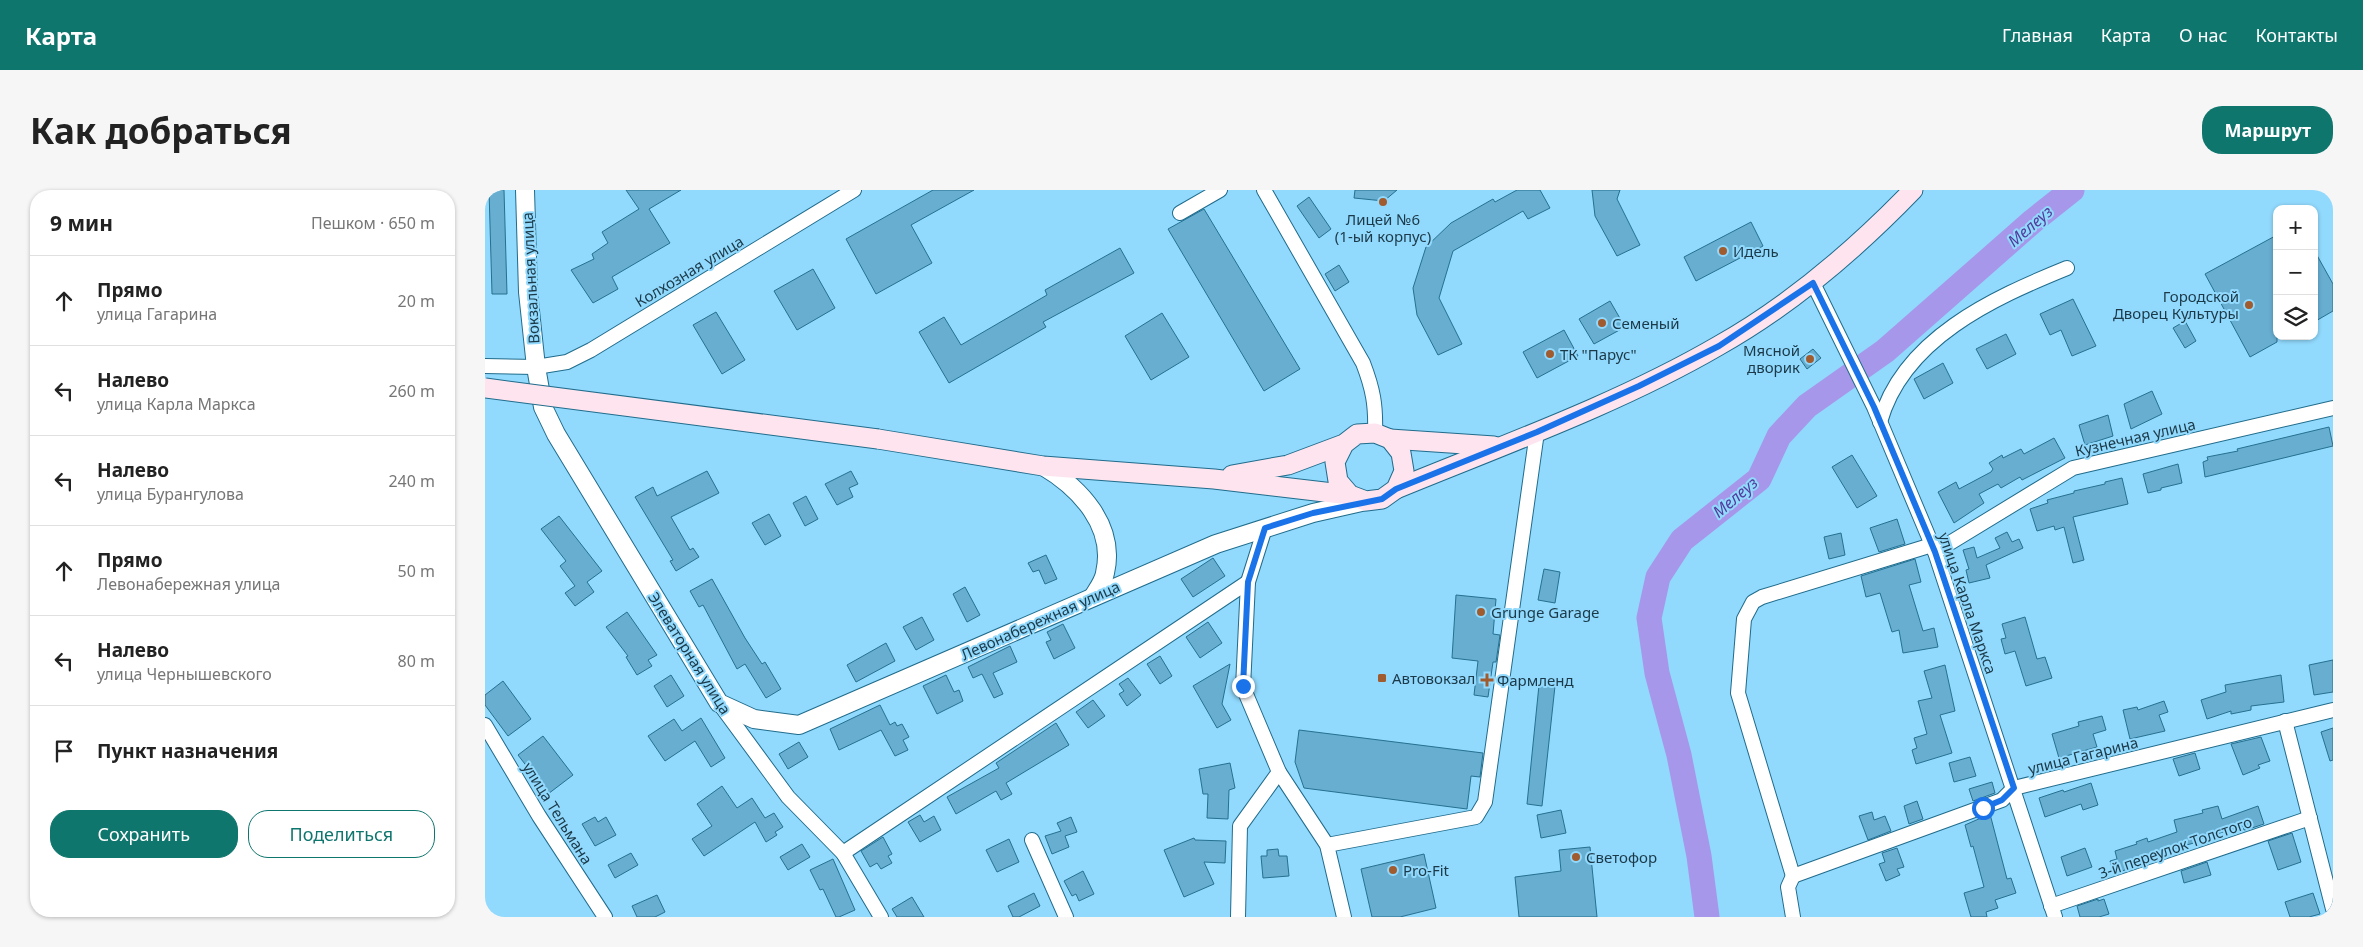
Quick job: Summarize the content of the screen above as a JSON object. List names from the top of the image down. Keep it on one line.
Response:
{"streets":{"street":["Колхозная улица","Вокзальная улица","Кузнечная улица","улица Карла Маркса","Левонабережная улица","Элеваторная улица","улица Гагарина","улица Тельмана","3-й переулок Толстого"]},"crossings":[["Колхозная улица","Вокзальная улица"],["Колхозная улица","Элеваторная улица"],["Вокзальная улица","Элеваторная улица"],["Кузнечная улица","улица Карла Маркса"],["Кузнечная улица","улица Гагарина"],["улица Карла Маркса","улица Гагарина"],["улица Карла Маркса","3-й переулок Толстого"],["Левонабережная улица","Элеваторная улица"]],"water":["Мелеуз"],"places":{"other":["Лицей №6 (1-ый корпус)","Идель","Городской Дворец Культуры","Семеный","ТК \"Парус\"","Мясной дворик","Grunge Garage","Светофор","Pro-Fit"],"transit":["Автовокзал"],"health":["Фармленд"]},"page":{"header":"Карта","nav":["Главная","Карта","О нас","Контакты"],"buttons":["Маршрут",["Сохранить","Поделиться"]],"title":"Как добраться","heading":["9 мин","Пешком · 650 m"],"map_buttons":["+","−"],"list":[["Прямо","улица Гагарина","20 m"],["Налево","улица Карла Маркса","260 m"],["Налево","улица Бурангулова","240 m"],["Прямо","Левонабережная улица","50 m"],["Налево","улица Чернышевского","80 m"],"Пункт назначения"]}}
